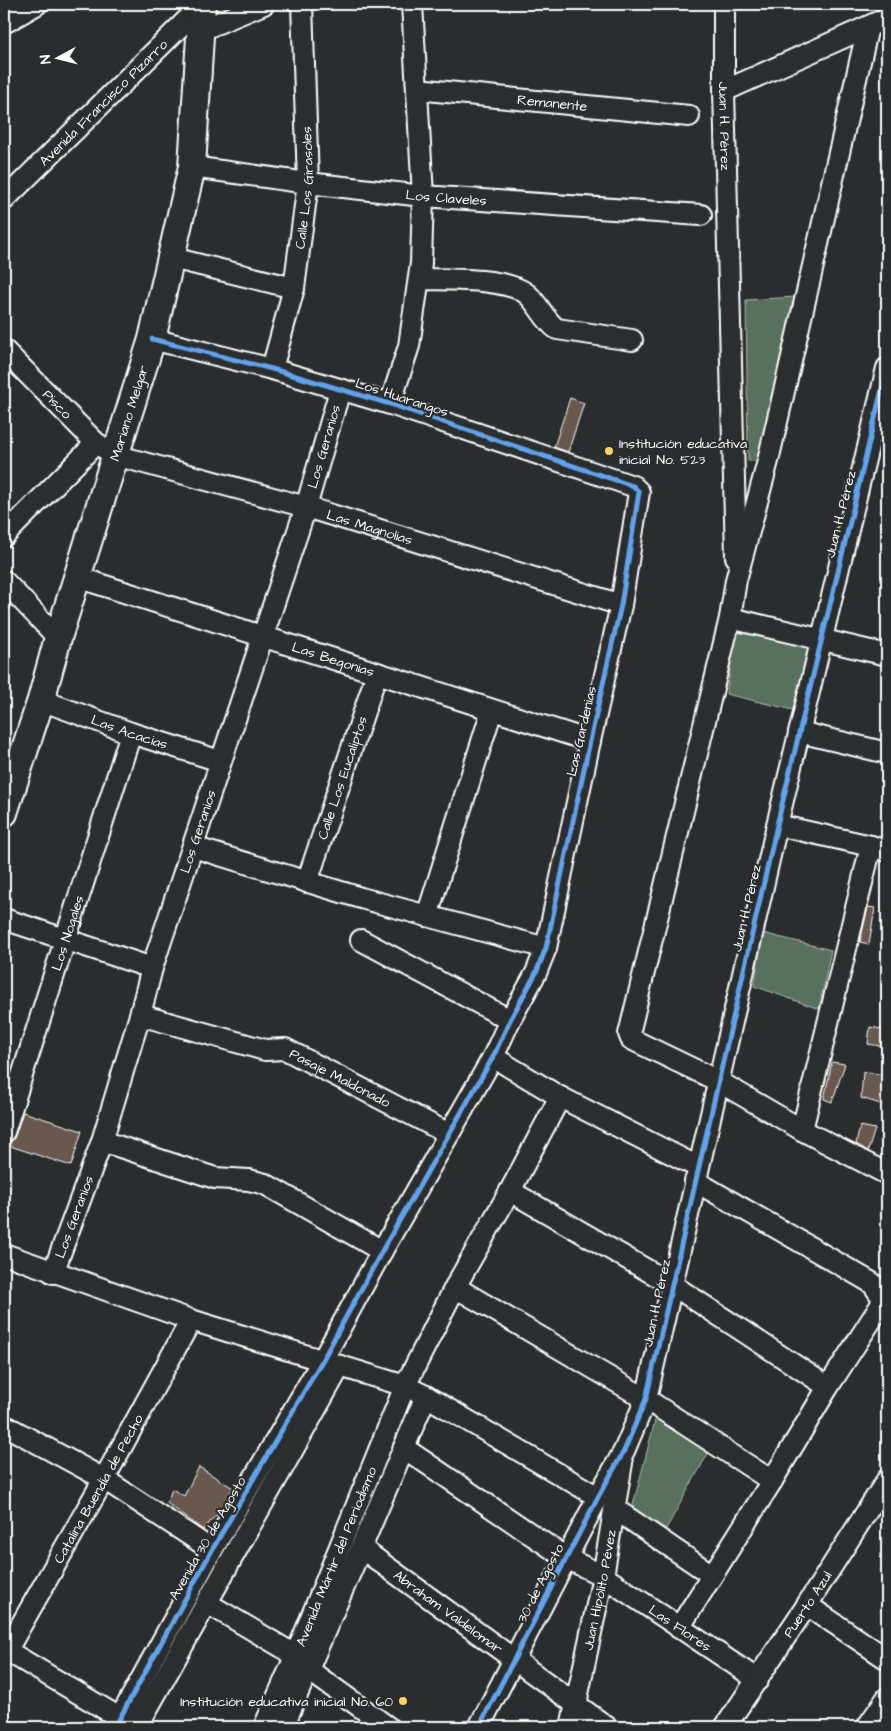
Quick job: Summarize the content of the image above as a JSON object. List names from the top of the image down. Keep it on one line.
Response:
{"streets":{"main road":["Mariano Melgar"],"street":["Remanente","Avenida Francisco Pizarro","Juan H. Pérez","Calle Los Girasoles","Los Claveles","Los Huarangos","Pisco","Los Geranios","Las Magnolias","Las Begonias","Las Gardenias","Las Acacias","Calle Los Eucaliptos","Los Nogales","Pasaje Maldonado","Catalina Buendía de Pecho","Avenida 30 de Agosto","Avenida Mártir del Periodismo","30 de Agosto","Juan Hipólito Pévez","Puerto Azul","Abraham Valdelomar","Las Flores"]},"crossings":[["Avenida Francisco Pizarro","Mariano Melgar"],["Juan H. Pérez","30 de Agosto"],["Juan H. Pérez","Juan Hipólito Pévez"],["Calle Los Girasoles","Los Claveles"],["Calle Los Girasoles","Los Huarangos"],["Los Claveles","Mariano Melgar"],["Los Huarangos","Mariano Melgar"],["Los Huarangos","Los Geranios"],["Los Huarangos","Las Gardenias"],["Pisco","Mariano Melgar"],["Pisco","Las Magnolias"],["Mariano Melgar","Las Magnolias"],["Mariano Melgar","Las Begonias"],["Mariano Melgar","Las Acacias"],["Los Geranios","Las Magnolias"],["Los Geranios","Las Begonias"],["Los Geranios","Las Acacias"],["Los Geranios","Pasaje Maldonado"],["Las Magnolias","Las Gardenias"],["Las Begonias","Las Gardenias"],["Las Begonias","Calle Los Eucaliptos"],["Las Gardenias","Pasaje Maldonado"],["Las Gardenias","Avenida 30 de Agosto"],["Las Acacias","Los Nogales"],["Avenida Mártir del Periodismo","Abraham Valdelomar"],["Avenida Mártir del Periodismo","Las Flores"],["30 de Agosto","Juan Hipólito Pévez"],["30 de Agosto","Abraham Valdelomar"],["30 de Agosto","Las Flores"],["Juan Hipólito Pévez","Abraham Valdelomar"],["Juan Hipólito Pévez","Las Flores"],["Puerto Azul","Las Flores"]],"places":["Institución educativa inicial No. 523","Institución educativa inicial No. 60"],"north":"left"}
